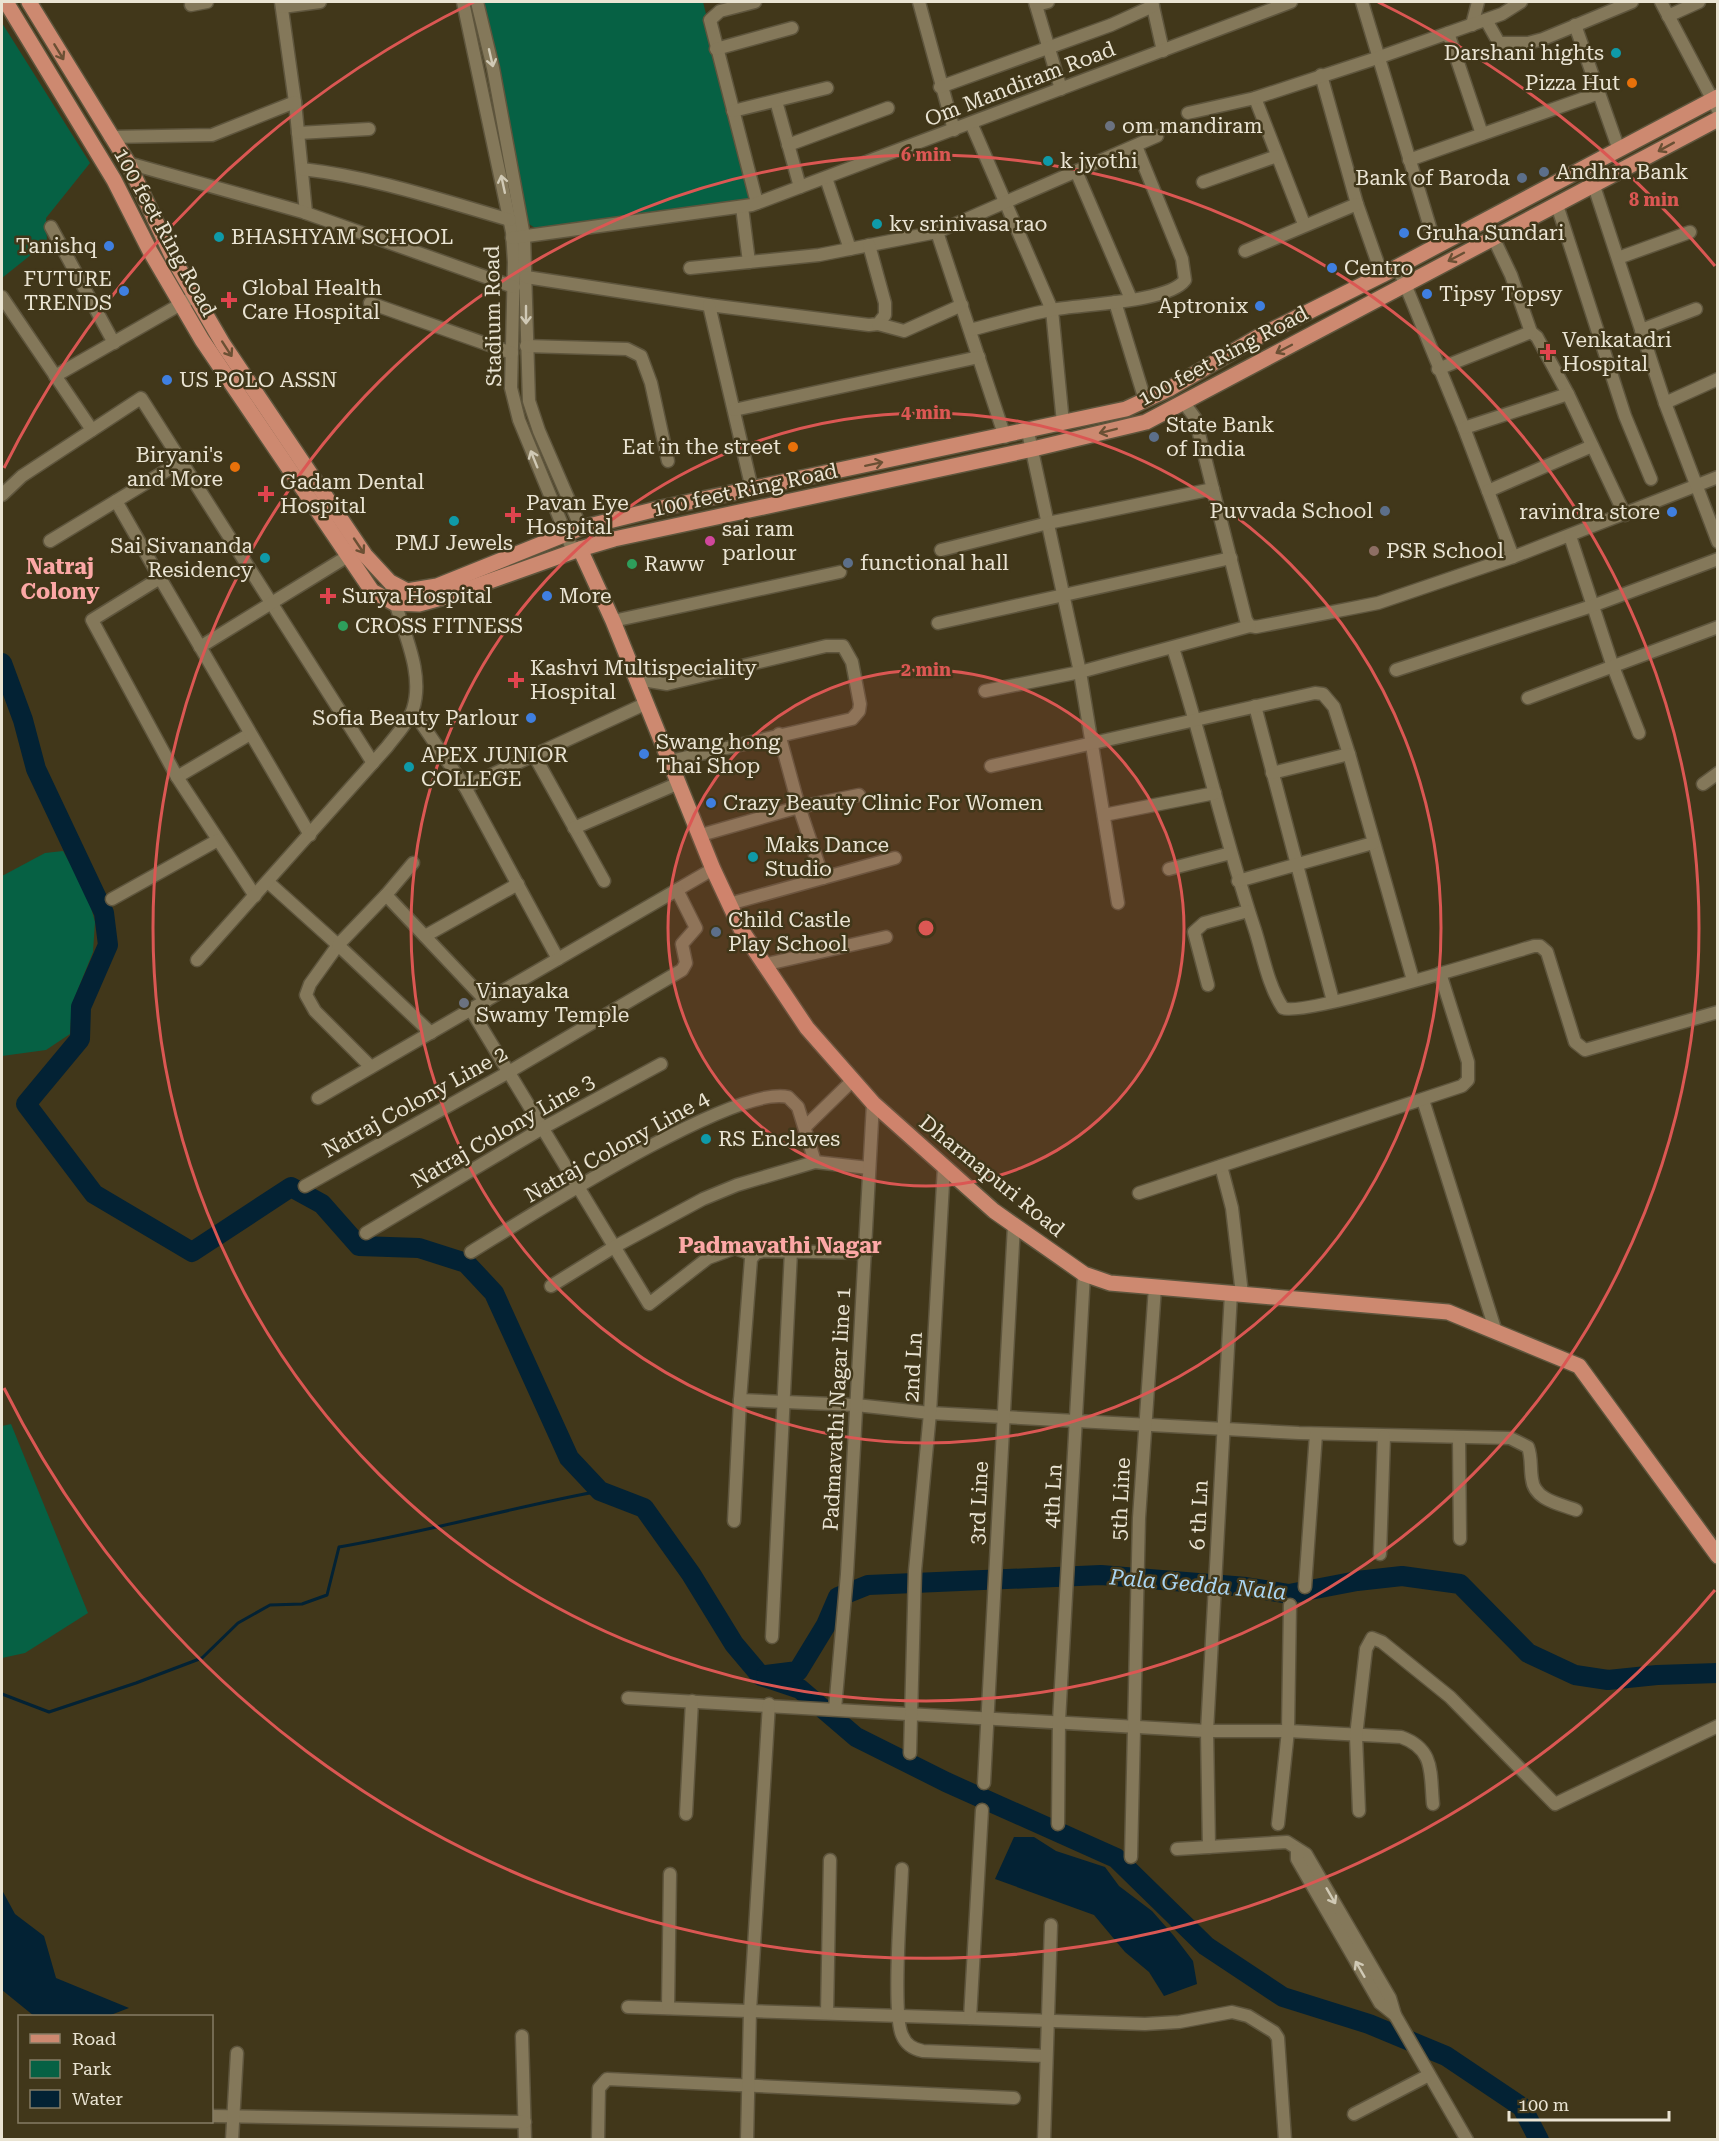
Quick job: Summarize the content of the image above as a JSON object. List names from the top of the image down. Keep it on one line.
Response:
{"streets":{"main road":["100 feet Ring Road","Dharmapuri Road"],"street":["Om Mandiram Road","Stadium Road","Natraj Colony Line 2","Natraj Colony Line 3","Natraj Colony Line 4","2nd Ln","Padmavathi Nagar line 1","4th Ln","5th Line","3rd Line","6 th Ln"]},"crossings":[["Om Mandiram Road","Stadium Road"],["100 feet Ring Road","Stadium Road"],["100 feet Ring Road","Dharmapuri Road"],["Stadium Road","Dharmapuri Road"],["Dharmapuri Road","2nd Ln"],["Dharmapuri Road","Padmavathi Nagar line 1"],["Dharmapuri Road","4th Ln"],["Dharmapuri Road","5th Line"],["Dharmapuri Road","3rd Line"],["Dharmapuri Road","6 th Ln"]],"districts":["Natraj Colony","Padmavathi Nagar"],"water":["Pala Gedda Nala"],"places":{"other":["Darshani hights","Pizza Hut","om mandiram","k jyothi","Andhra Bank","Bank of Baroda","kv srinivasa rao","Gruha Sundari","BHASHYAM SCHOOL","Tanishq","Centro","FUTURE TRENDS","Tipsy Topsy","Aptronix","US POLO ASSN","State Bank of India","Eat in the street","Biryani's and More","Puvvada School","ravindra store","PMJ Jewels","sai ram parlour","PSR School","Sai Sivananda Residency","functional hall","Raww","More","CROSS FITNESS","Sofia Beauty Parlour","Swang hong Thai Shop","APEX JUNIOR COLLEGE","Crazy Beauty Clinic For Women","Maks Dance Studio","Child Castle Play School","Vinayaka Swamy Temple","RS Enclaves"],"health":["Global Health Care Hospital","Venkatadri Hospital","Gadam Dental Hospital","Pavan Eye Hospital","Surya Hospital","Kashvi Multispeciality Hospital"]},"legend":["Road","Park","Water"],"scale_bar":"100 m","rings":["6 min","8 min","4 min","2 min"]}
